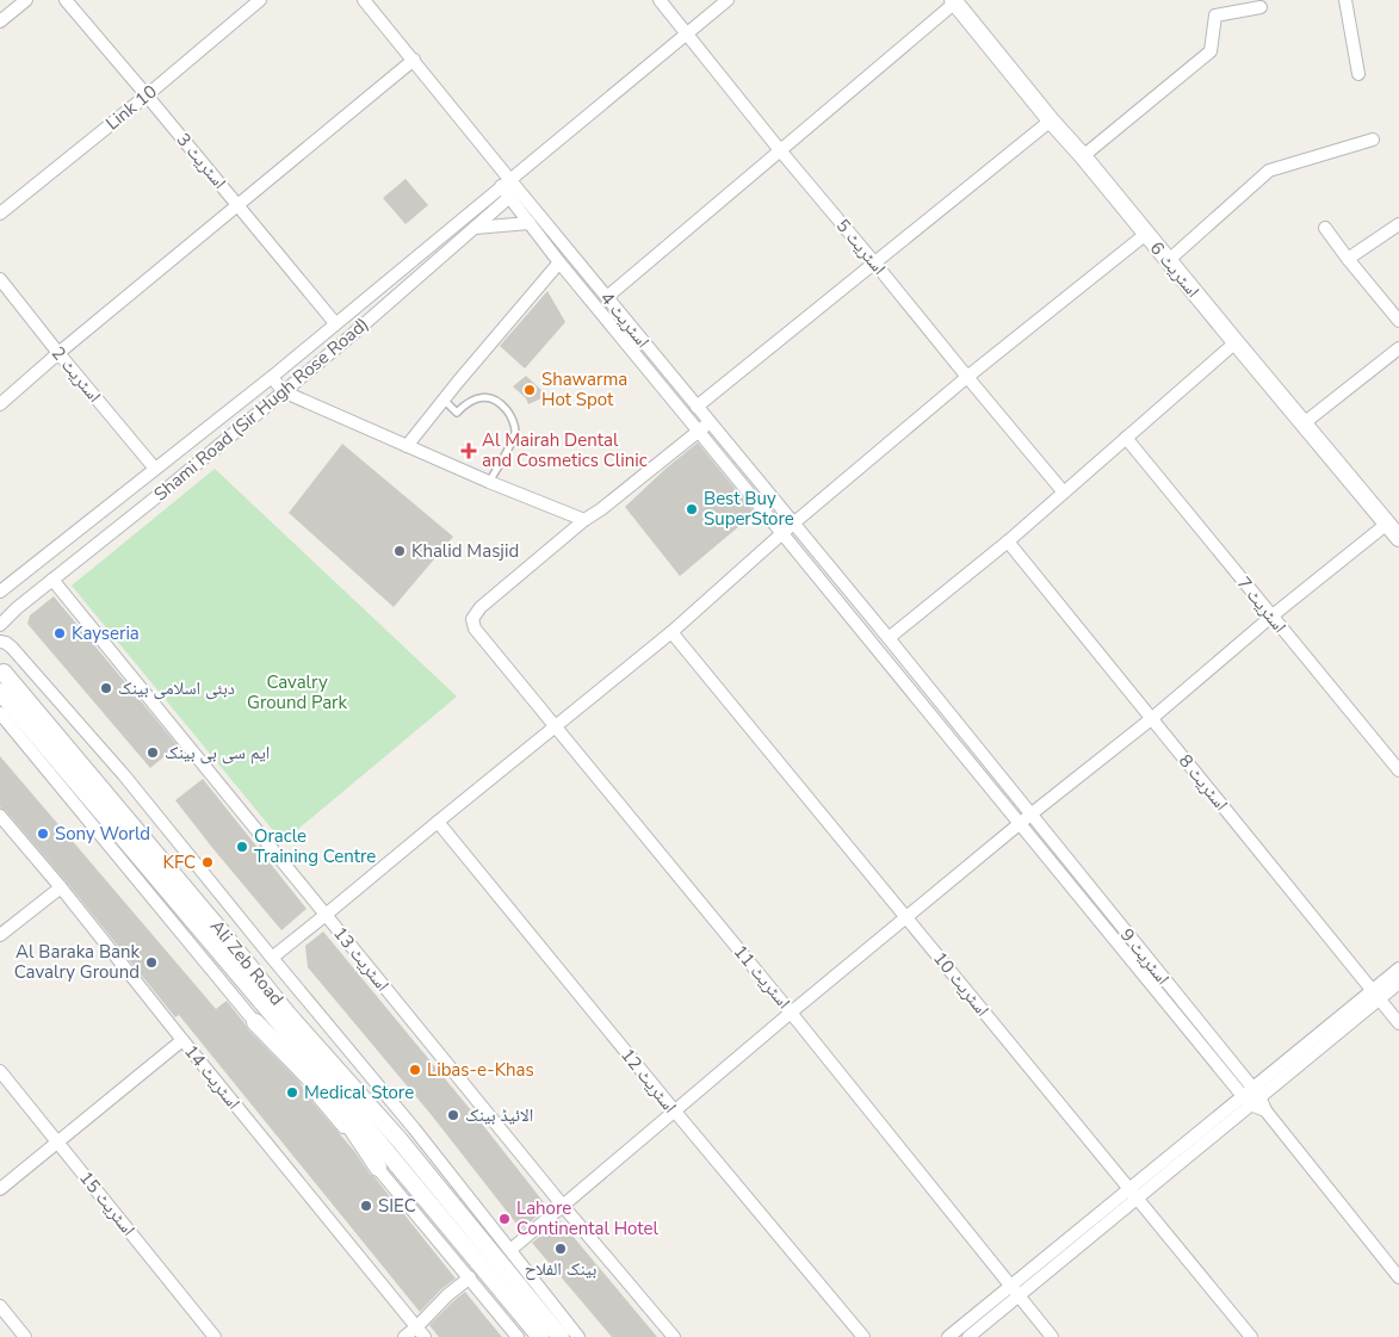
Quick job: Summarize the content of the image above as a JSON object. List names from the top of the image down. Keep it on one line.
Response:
{"streets":{"main road":["اسٹریٹ 6","Ali Zeb Road"],"street":["Link 10","اسٹریٹ 3","اسٹریٹ 5","اسٹریٹ 4","اسٹریٹ 2","Shami Road (Sir Hugh Rose Road)","اسٹریٹ 7","اسٹریٹ 8","اسٹریٹ 9","اسٹریٹ 13","اسٹریٹ 11","اسٹریٹ 10","اسٹریٹ 14","اسٹریٹ 12","اسٹریٹ 15"]},"crossings":[["Link 10","اسٹریٹ 3"],["اسٹریٹ 3","Shami Road (Sir Hugh Rose Road)"],["اسٹریٹ 5","Shami Road (Sir Hugh Rose Road)"],["اسٹریٹ 4","Shami Road (Sir Hugh Rose Road)"],["اسٹریٹ 4","اسٹریٹ 9"],["اسٹریٹ 2","Shami Road (Sir Hugh Rose Road)"],["Shami Road (Sir Hugh Rose Road)","اسٹریٹ 13"]],"parks":["Cavalry Ground Park"],"places":{"other":["Shawarma Hot Spot","Best Buy SuperStore","Khalid Masjid","Kayseria","دبئی اسلامی بینک","ایم سی بی بینک","Sony World","Oracle Training Centre","KFC","Al Baraka Bank Cavalry Ground","Libas-e-Khas","Medical Store","الائیڈ بینک","SIEC","Lahore Continental Hotel","بینک الفلاح"],"health":["Al Mairah Dental and Cosmetics Clinic"]}}
